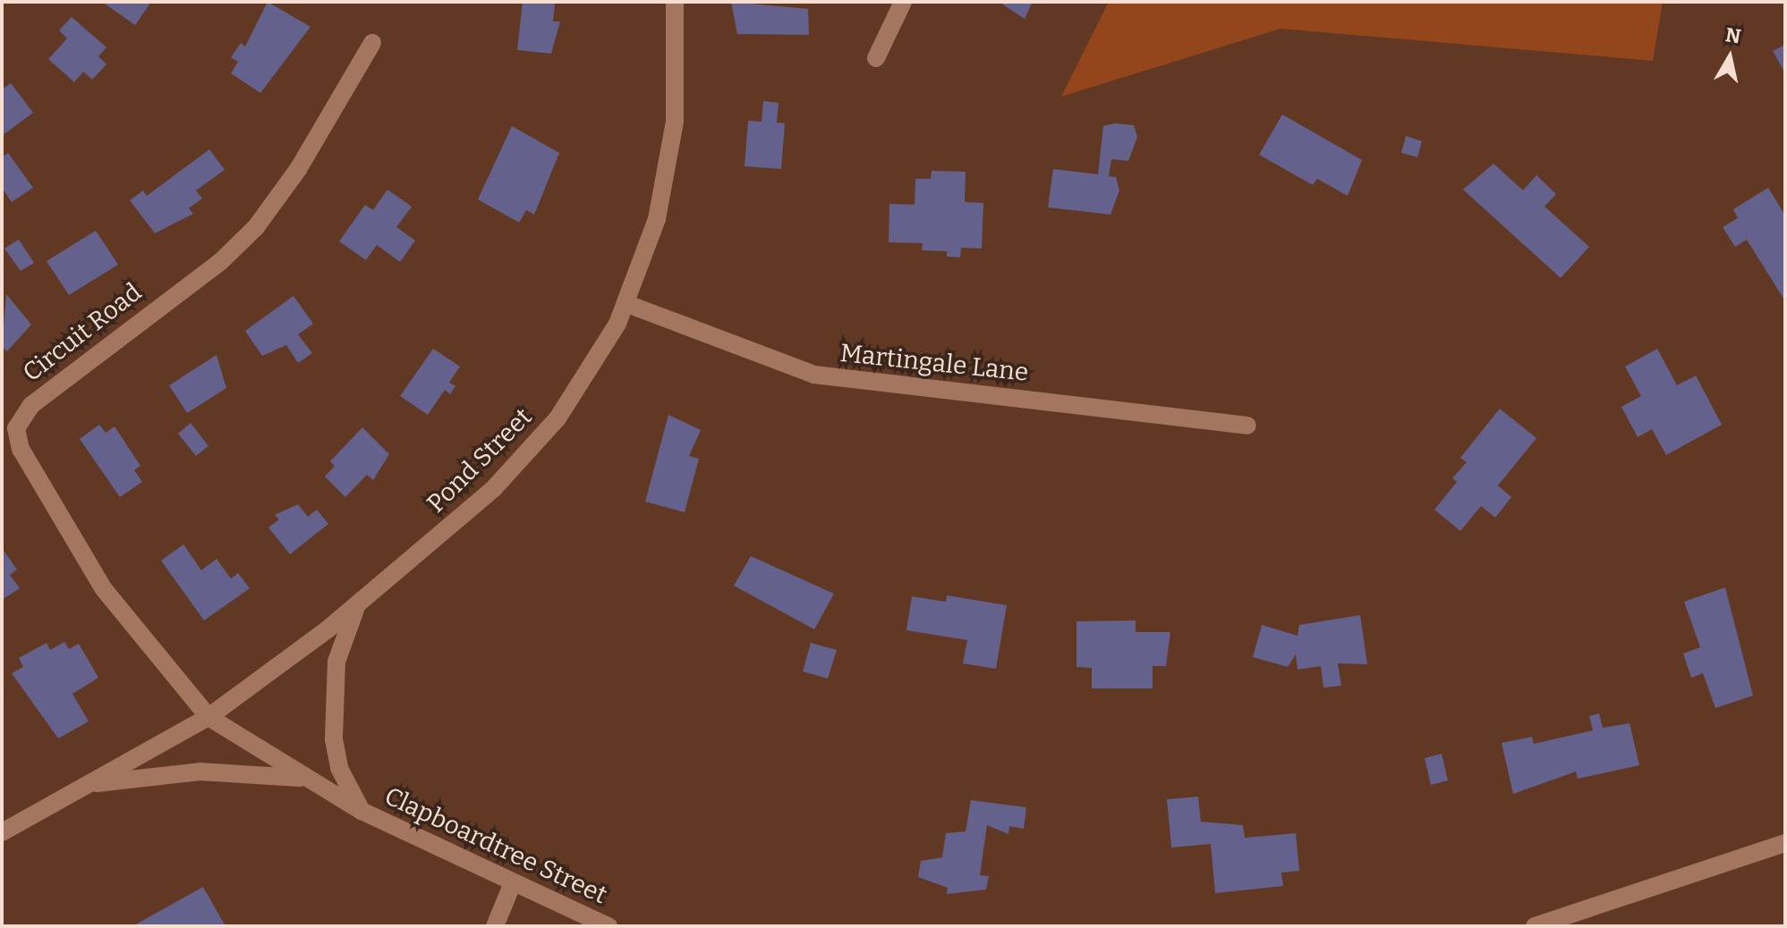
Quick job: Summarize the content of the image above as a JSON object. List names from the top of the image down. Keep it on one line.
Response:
{"streets":{"street":["Circuit Road","Martingale Lane","Pond Street","Clapboardtree Street"]},"crossings":[["Circuit Road","Pond Street"],["Circuit Road","Clapboardtree Street"],["Martingale Lane","Pond Street"],["Pond Street","Clapboardtree Street"]],"north":"top"}
